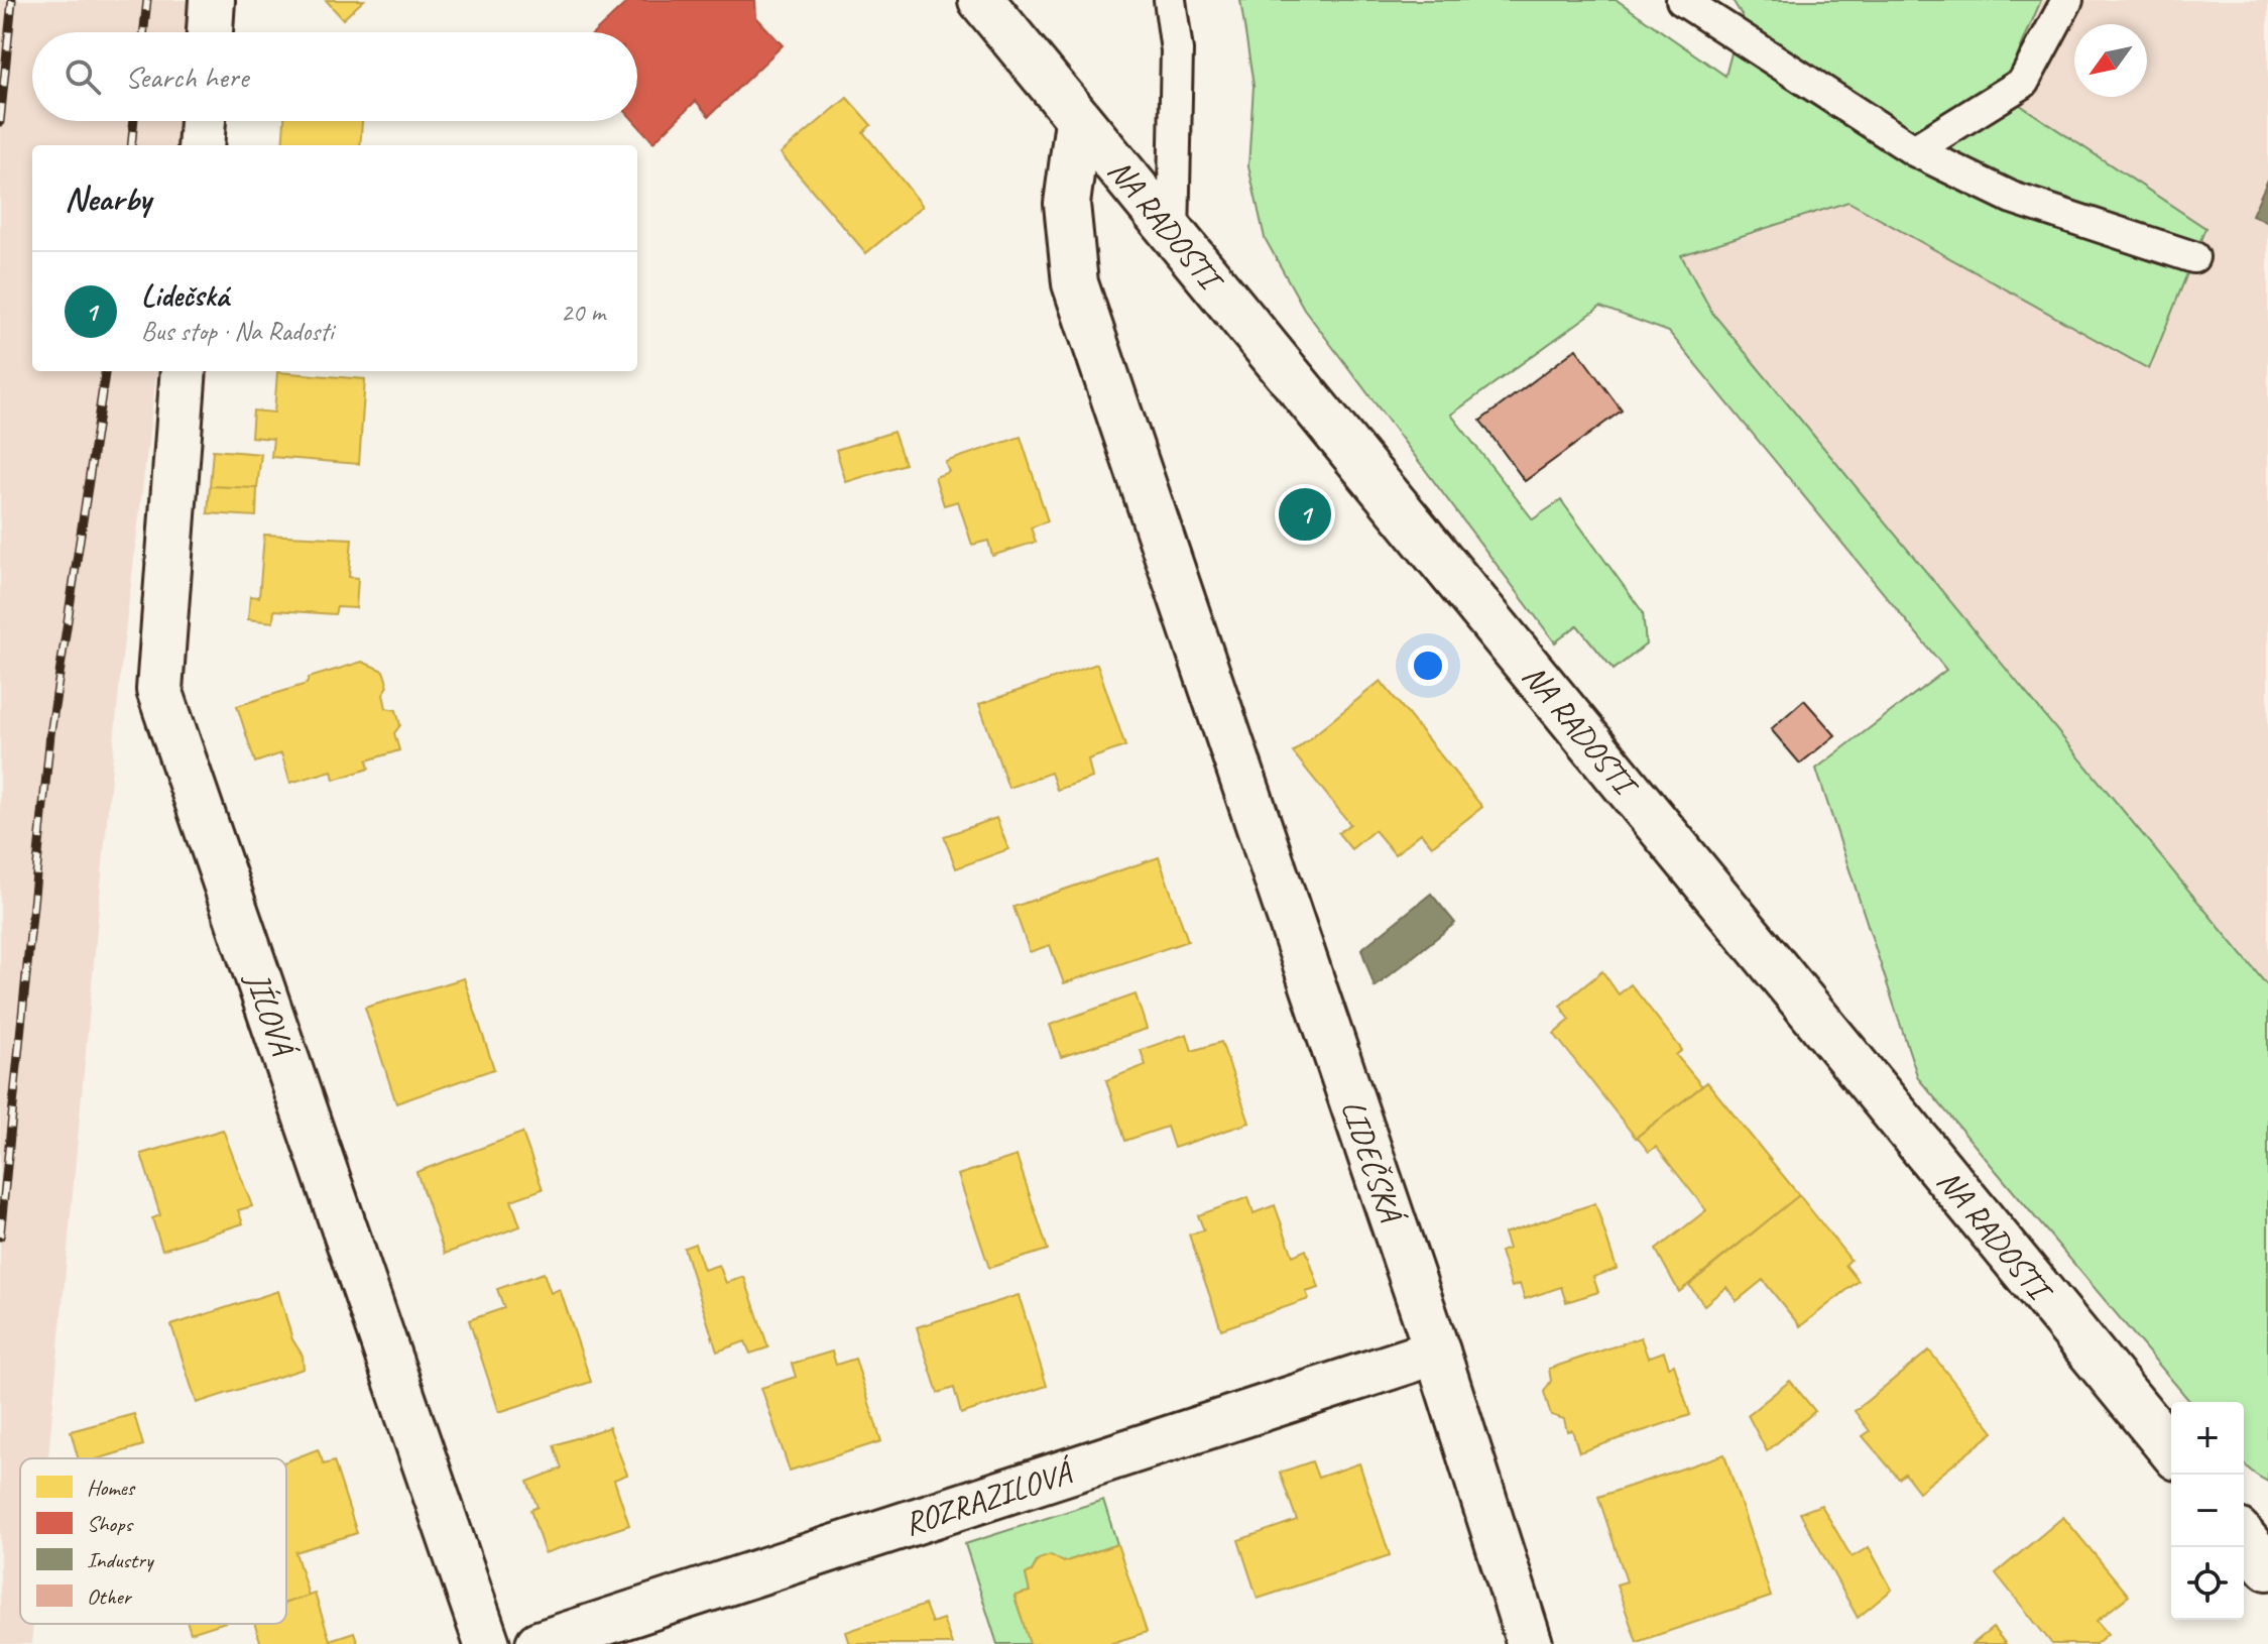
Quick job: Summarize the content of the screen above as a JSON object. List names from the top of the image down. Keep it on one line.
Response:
{"streets":{"street":["NA RADOSTI","JÍLOVÁ","LIDEČSKÁ","ROZRAZILOVÁ"]},"crossings":[["NA RADOSTI","LIDEČSKÁ"],["LIDEČSKÁ","ROZRAZILOVÁ"]],"legend":["Homes","Shops","Industry","Other"],"north":"bottom left","page":{"search":"Search here","heading":"Nearby","list":[{"mark":"1","name":"Lidečská","note":"Bus stop · Na Radosti","value":"20 m"}],"pins":"1","map_buttons":["+","−"]}}
